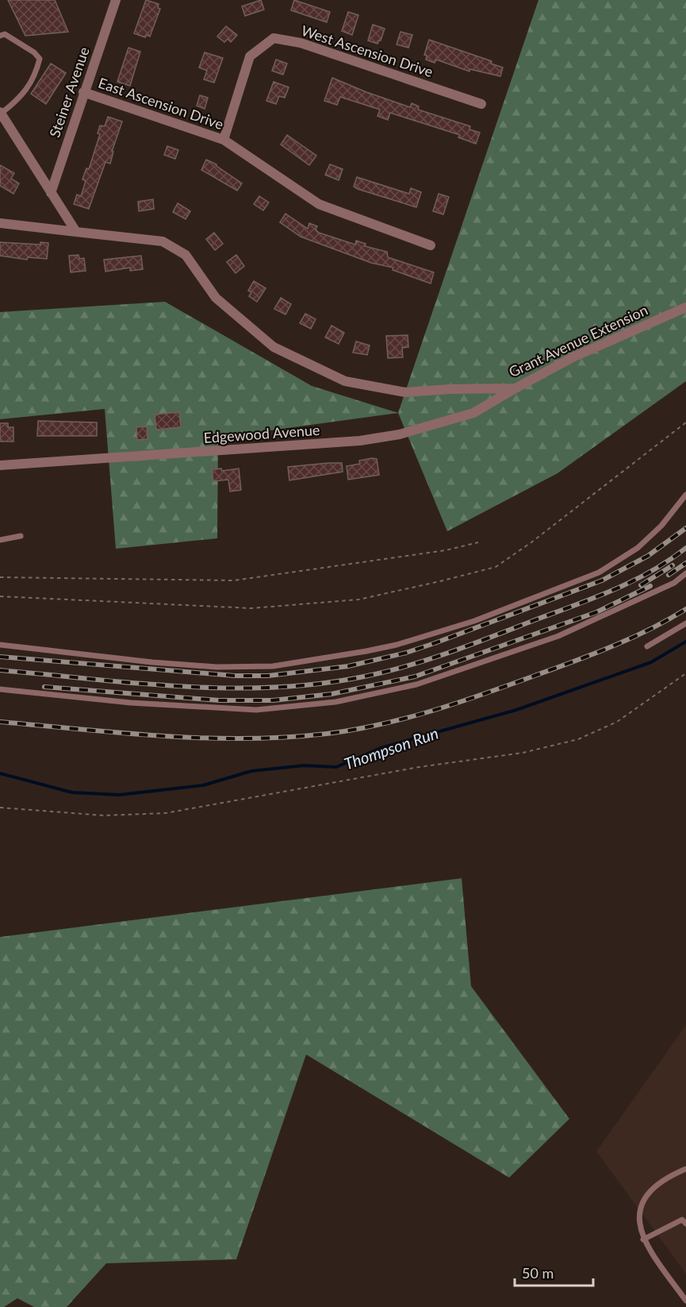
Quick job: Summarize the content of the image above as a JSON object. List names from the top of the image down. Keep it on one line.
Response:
{"streets":{"street":["West Ascension Drive","Steiner Avenue","East Ascension Drive","Grant Avenue Extension","Edgewood Avenue"]},"crossings":[["West Ascension Drive","East Ascension Drive"],["Steiner Avenue","East Ascension Drive"],["Grant Avenue Extension","Edgewood Avenue"]],"water":["Thompson Run"],"scale_bar":"50 m"}
